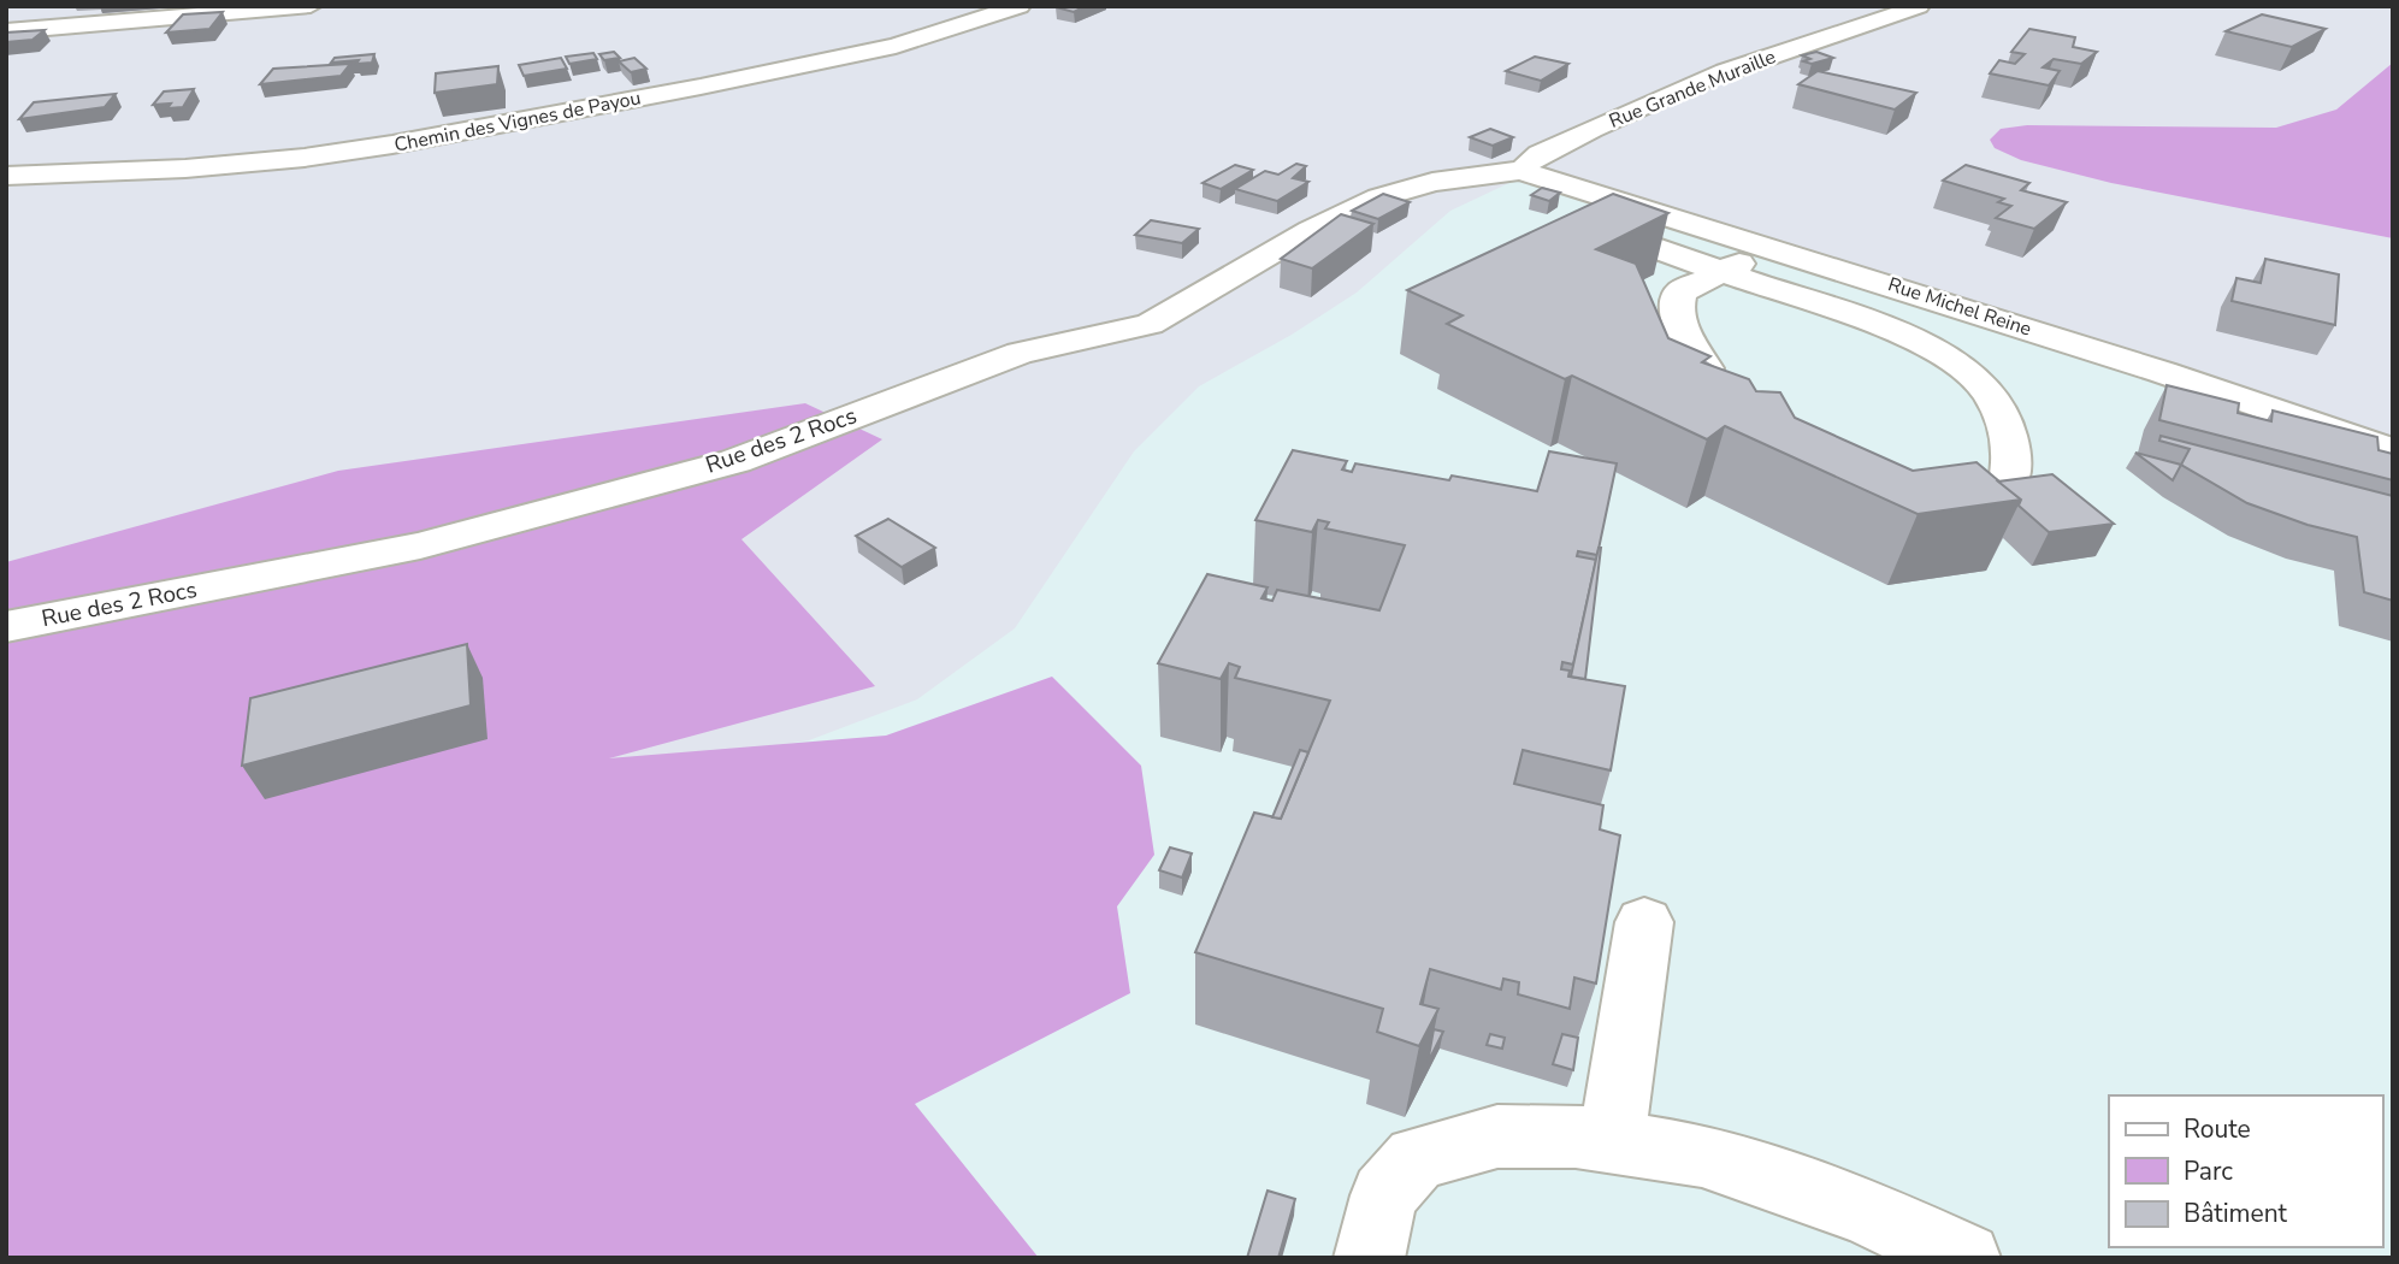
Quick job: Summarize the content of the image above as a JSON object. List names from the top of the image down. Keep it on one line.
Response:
{"streets":{"street":["Rue Grande Muraille","Chemin des Vignes de Payou","Rue Michel Reine","Rue des 2 Rocs"]},"crossings":[["Rue Grande Muraille","Rue Michel Reine"],["Rue Grande Muraille","Rue des 2 Rocs"],["Rue Michel Reine","Rue des 2 Rocs"]],"legend":["Route","Parc","Bâtiment"]}
